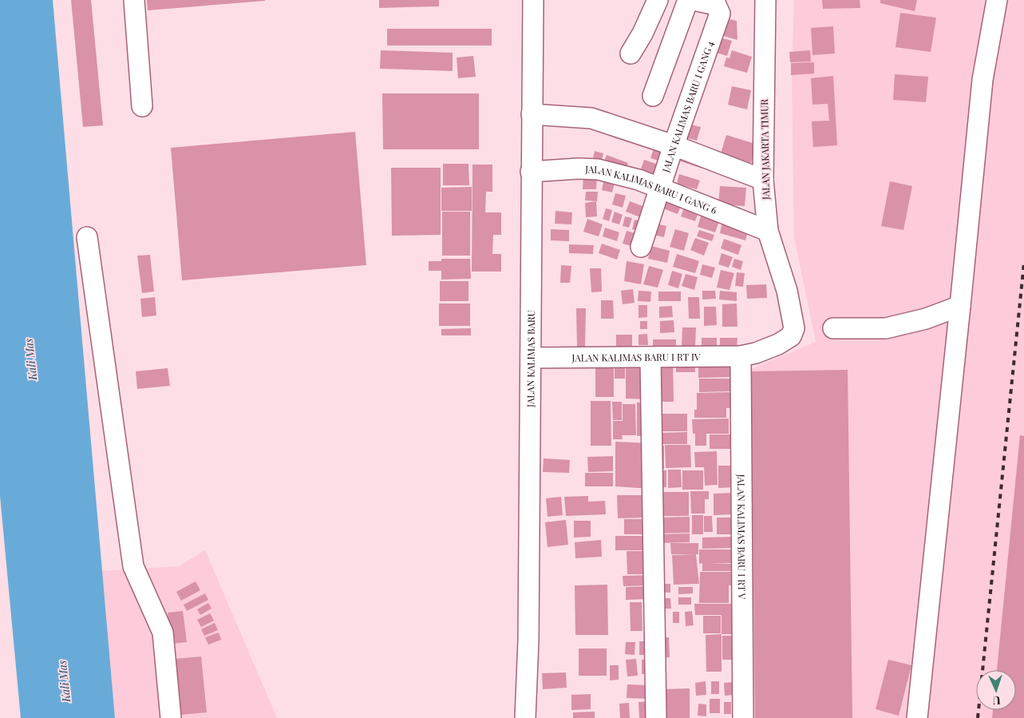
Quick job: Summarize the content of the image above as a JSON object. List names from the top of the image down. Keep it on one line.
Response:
{"streets":{"street":["JALAN KALIMAS BARU I GANG 4","JALAN JAKARTA TIMUR","JALAN KALIMAS BARU I GANG 6","JALAN KALIMAS BARU I RT IV","JALAN KALIMAS BARU","JALAN KALIMAS BARU I RT V"]},"crossings":[["JALAN KALIMAS BARU I GANG 4","JALAN KALIMAS BARU I GANG 6"],["JALAN JAKARTA TIMUR","JALAN KALIMAS BARU I GANG 6"],["JALAN JAKARTA TIMUR","JALAN KALIMAS BARU I RT IV"],["JALAN JAKARTA TIMUR","JALAN KALIMAS BARU I RT V"],["JALAN KALIMAS BARU I GANG 6","JALAN KALIMAS BARU"],["JALAN KALIMAS BARU I RT IV","JALAN KALIMAS BARU"],["JALAN KALIMAS BARU I RT IV","JALAN KALIMAS BARU I RT V"]],"water":["Kali Mas"],"north":"bottom"}
